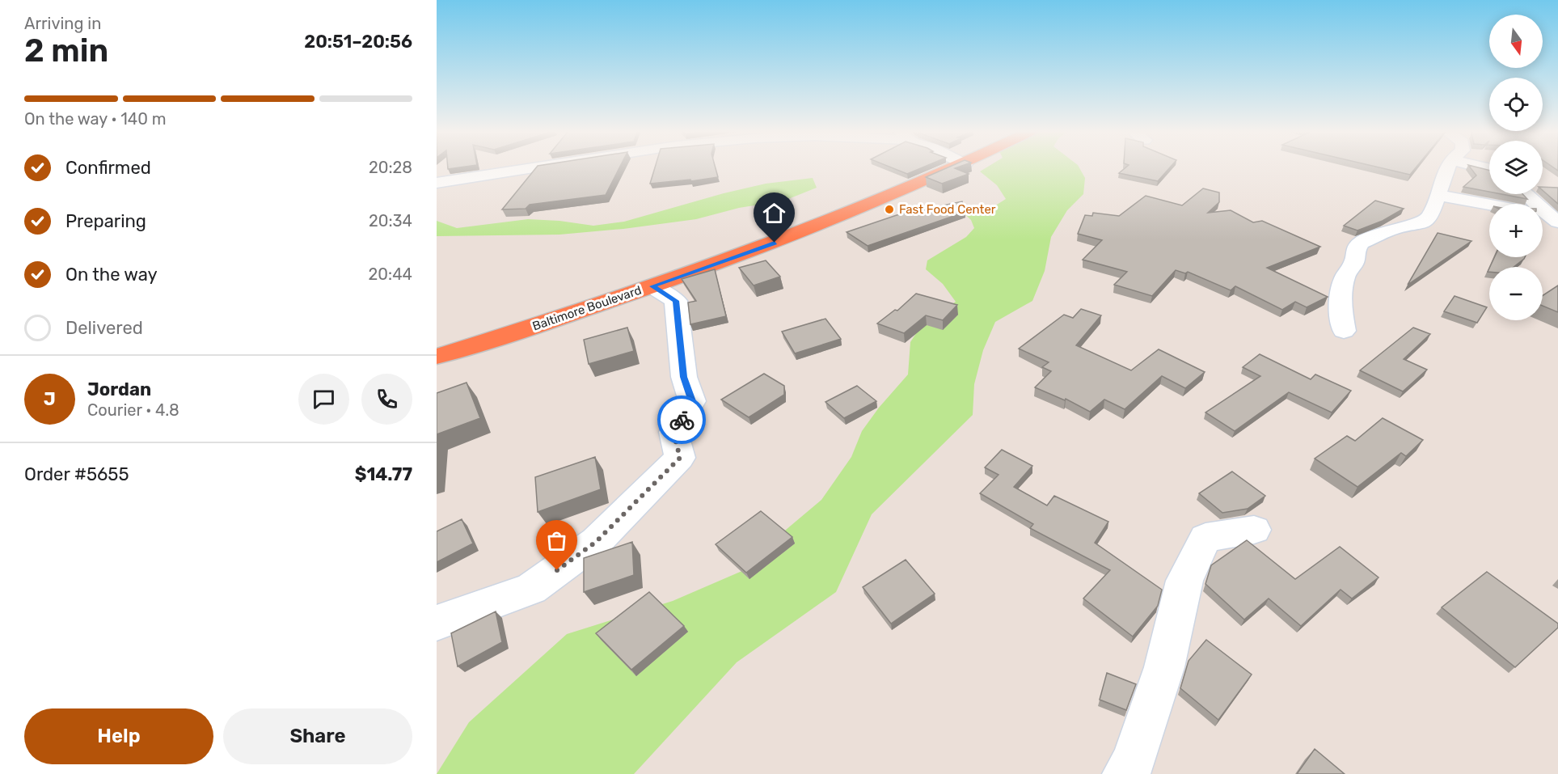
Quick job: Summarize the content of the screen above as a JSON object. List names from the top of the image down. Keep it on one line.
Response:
{"streets":{"highway":["Baltimore Boulevard"]},"places":["Fast Food Center"],"north":"bottom","page":{"heading":["2 min","Arriving in","20:51–20:56"],"panel":["Jordan","Courier · 4.8","Order #5655","$14.77"],"map_buttons":["+","−"],"bar":"On the way · 140 m","list":[["Confirmed","20:28"],["Preparing","20:34"],["On the way","20:44"],"Delivered"],"round":"J","buttons":["Help","Share"]}}
